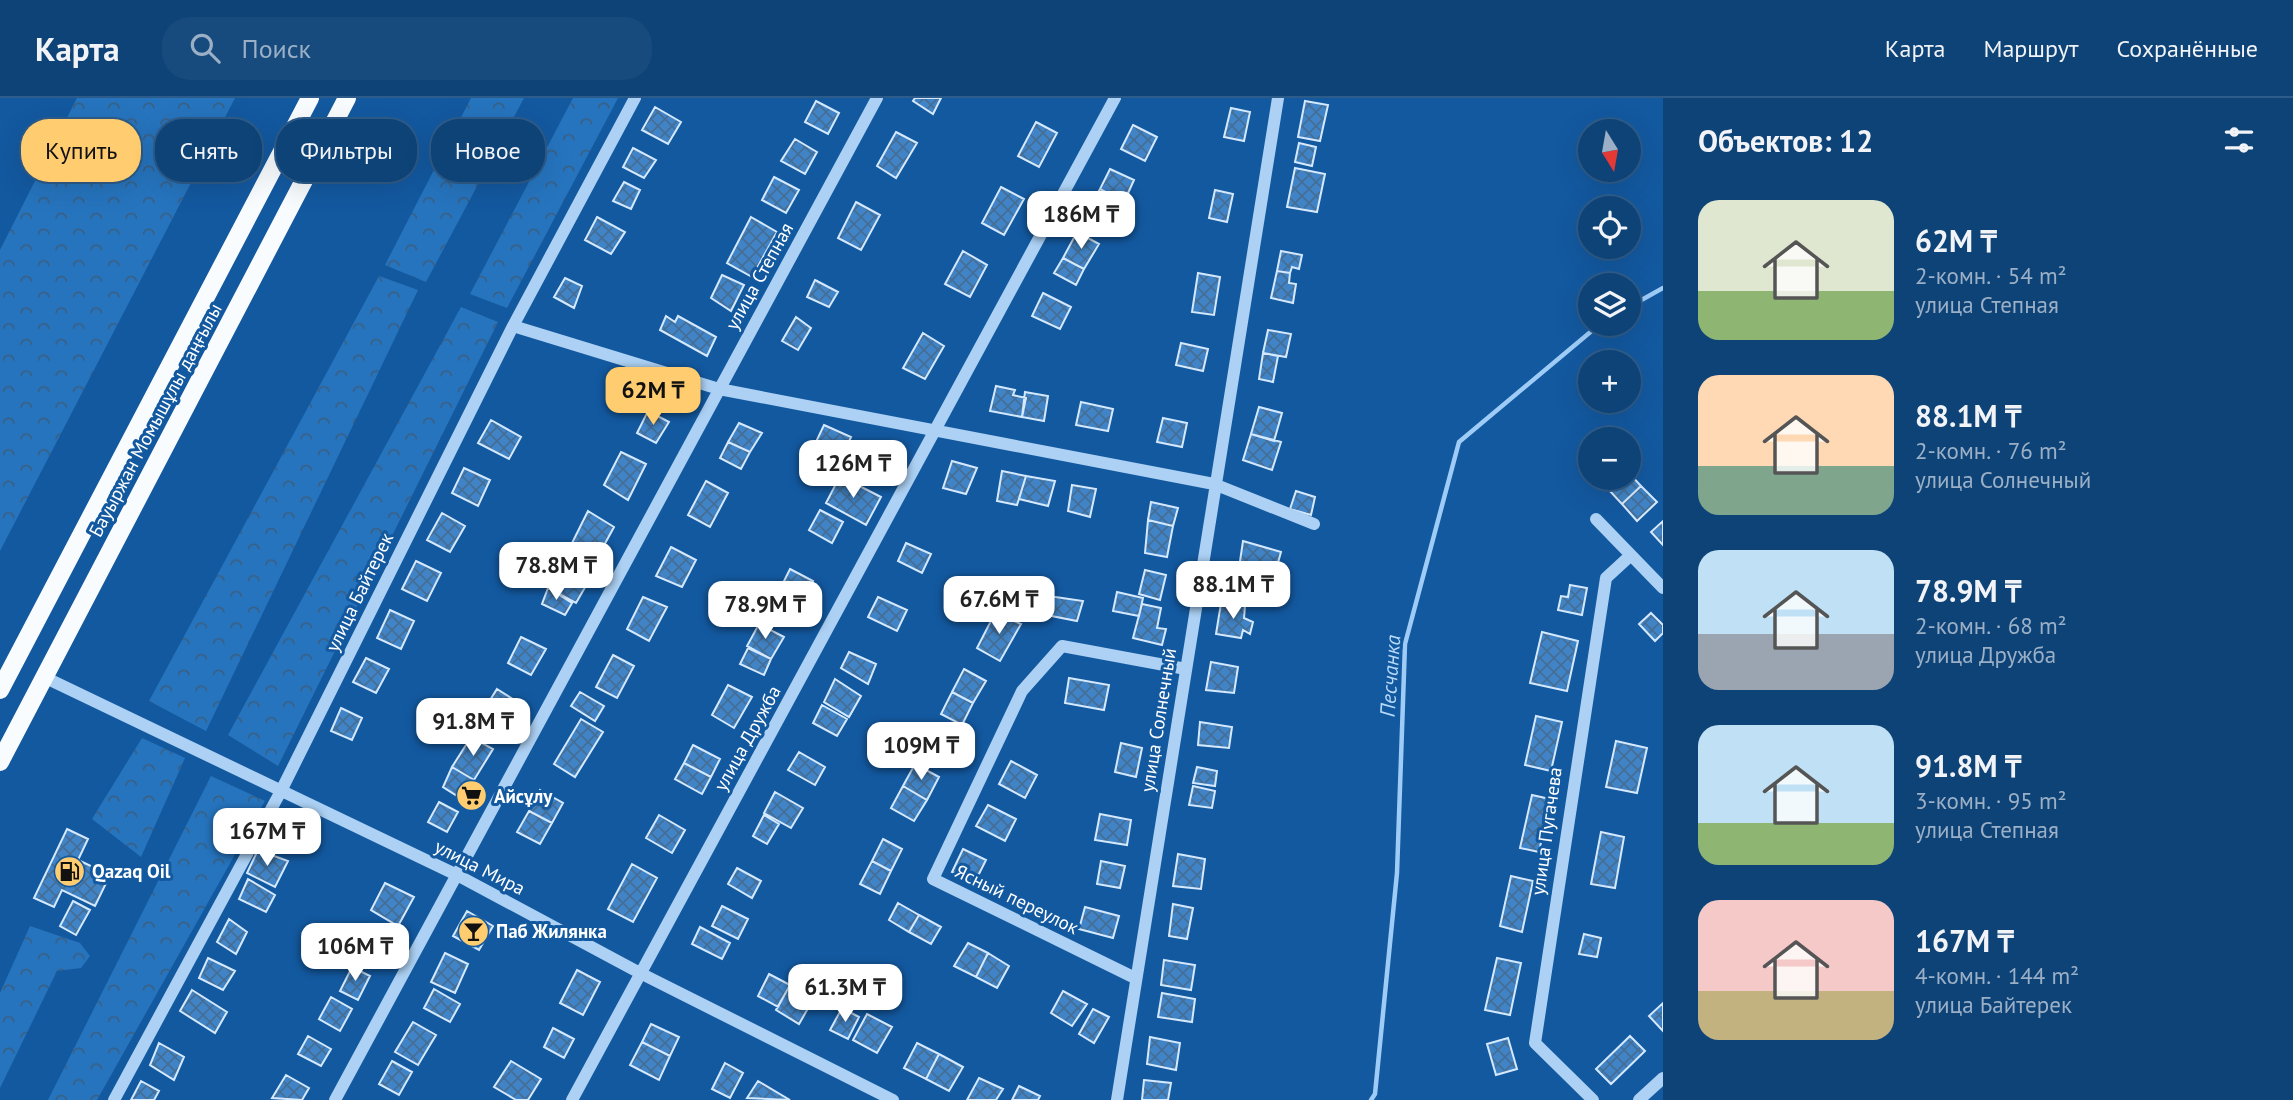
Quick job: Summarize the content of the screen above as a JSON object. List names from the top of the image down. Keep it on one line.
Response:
{"streets":{"main road":["Бауыржан Момышұлы даңғылы"],"street":["улица Степная","улица Байтерек","улица Солнечный","улица Дружба","улица Пугачева","улица Мира","Ясный переулок"]},"crossings":[["улица Степная","улица Мира"],["Бауыржан Момышұлы даңғылы","улица Мира"],["улица Байтерек","улица Мира"],["улица Солнечный","Ясный переулок"],["улица Дружба","улица Мира"]],"water":["Песчанка"],"places":{"supermarket":["Айсұлу"],"fuel station":["Qazaq Oil"],"bar":["Паб Жилянка"]},"north":"bottom","page":{"header":"Карта","search":"Поиск","nav":["Карта","Маршрут","Сохранённые"],"heading":"Объектов: 12","map_buttons":["+","−"],"chip":["Купить","Снять","Фильтры","Новое"],"list":[{"name":"62M ₸","note":"2-комн. · 54 m² · улица Степная"},{"name":"88.1M ₸","note":"2-комн. · 76 m² · улица Солнечный"},{"name":"78.9M ₸","note":"2-комн. · 68 m² · улица Дружба"},{"name":"91.8M ₸","note":"3-комн. · 95 m² · улица Степная"},{"name":"167M ₸","note":"4-комн. · 144 m² · улица Байтерек"}],"price":["186M ₸","62M ₸","126M ₸","78.8M ₸","88.1M ₸","67.6M ₸","78.9M ₸","91.8M ₸","109M ₸","167M ₸","106M ₸","61.3M ₸"]}}
